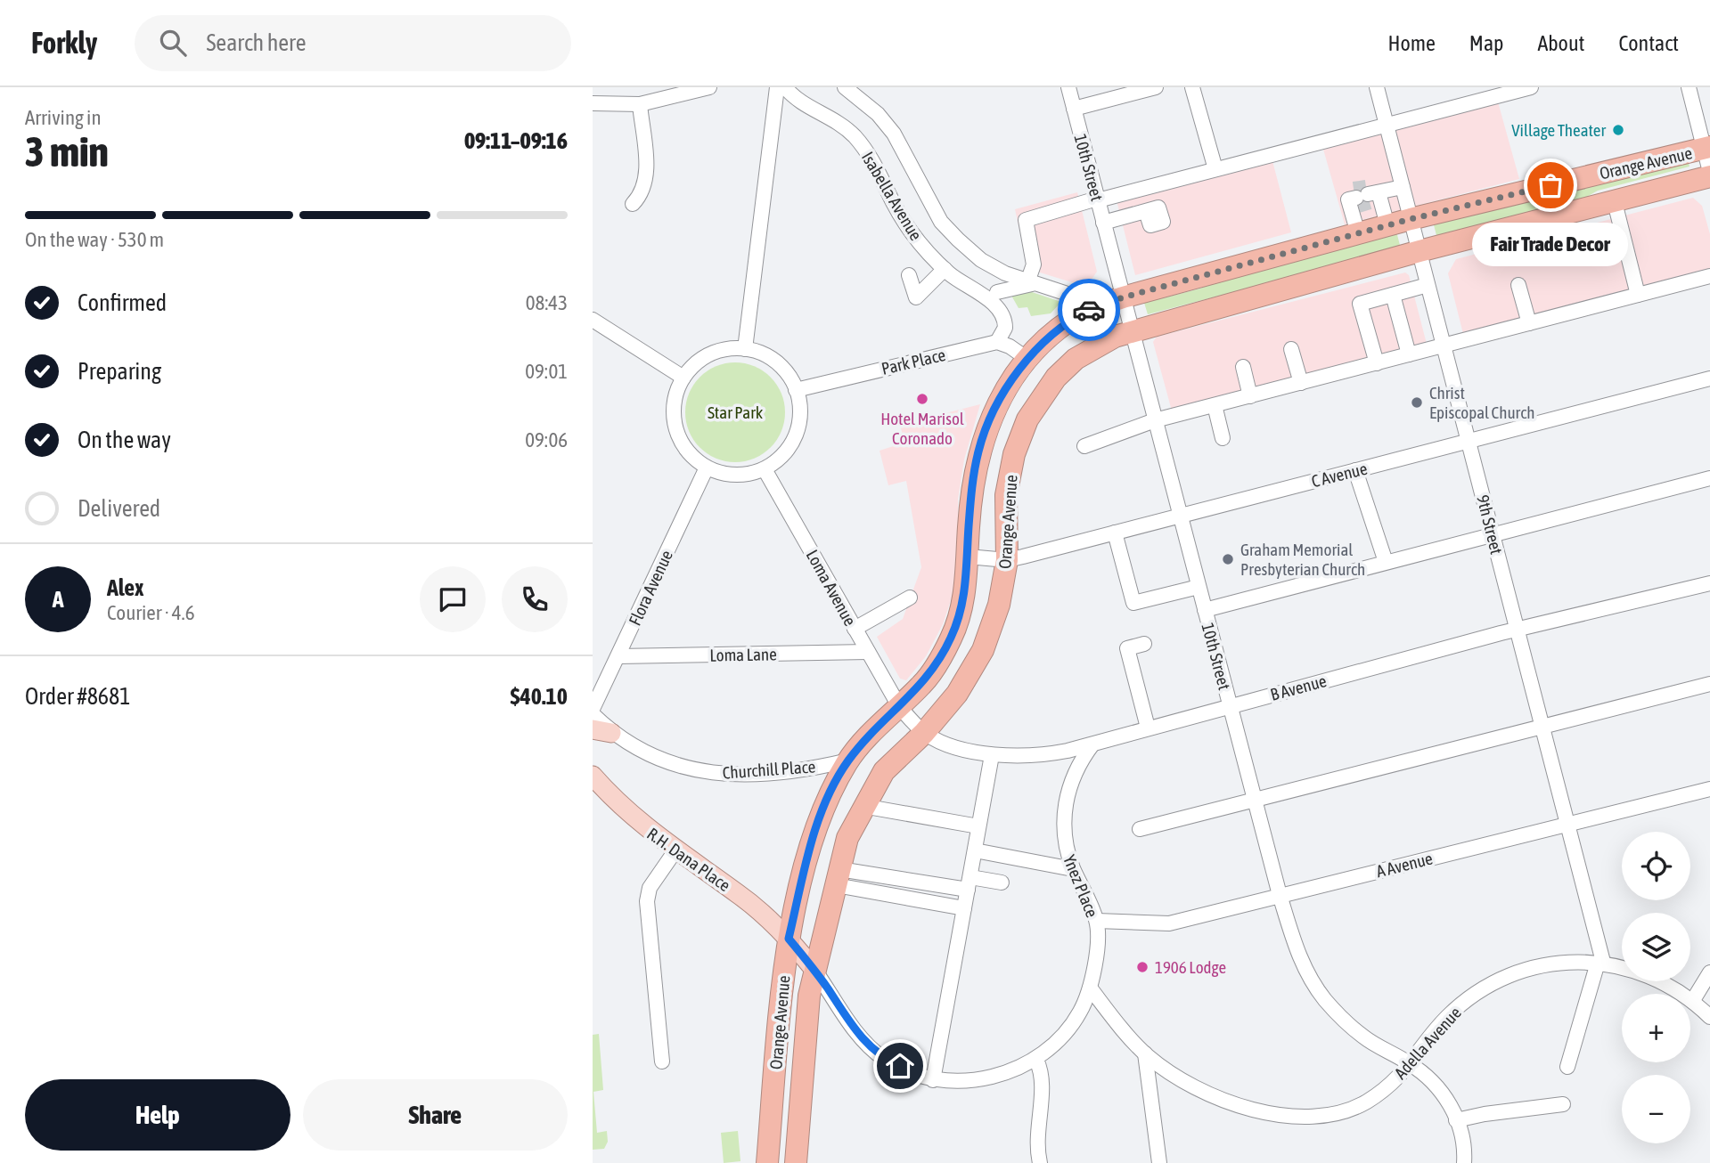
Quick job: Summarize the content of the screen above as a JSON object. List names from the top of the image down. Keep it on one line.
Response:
{"streets":{"highway":["Orange Avenue"],"main road":["R.H. Dana Place"],"street":["10th Street","Isabella Avenue","Park Place","C Avenue","9th Street","Flora Avenue","Loma Avenue","Loma Lane","B Avenue","Churchill Place","A Avenue","Ynez Place","Adella Avenue"]},"crossings":[["Orange Avenue","10th Street"],["Orange Avenue","Isabella Avenue"],["Orange Avenue","C Avenue"],["Orange Avenue","9th Street"],["Orange Avenue","Loma Avenue"],["Orange Avenue","B Avenue"],["Orange Avenue","Churchill Place"],["Orange Avenue","R.H. Dana Place"],["10th Street","C Avenue"],["10th Street","B Avenue"],["10th Street","A Avenue"],["10th Street","Adella Avenue"],["Isabella Avenue","Park Place"],["Park Place","Flora Avenue"],["Park Place","Loma Avenue"],["C Avenue","9th Street"],["9th Street","B Avenue"],["9th Street","A Avenue"],["9th Street","Adella Avenue"],["Flora Avenue","Loma Avenue"],["Flora Avenue","Loma Lane"],["Loma Avenue","Loma Lane"],["Loma Avenue","B Avenue"],["B Avenue","Ynez Place"],["A Avenue","Ynez Place"],["Ynez Place","Adella Avenue"]],"parks":["Star Park"],"places":["Village Theater","Fair Trade Decor","Hotel Marisol Coronado","Christ Episcopal Church","Graham Memorial Presbyterian Church","1906 Lodge"],"page":{"header":"Forkly","search":"Search here","nav":["Home","Map","About","Contact"],"heading":["3 min","Arriving in","09:11–09:16"],"panel":["Alex","Courier · 4.6","Order #8681","$40.10"],"bar":"On the way · 530 m","bubble":"Fair Trade Decor","list":[["Confirmed","08:43"],["Preparing","09:01"],["On the way","09:06"],"Delivered"],"round":"A","map_buttons":["+","−"],"buttons":["Help","Share"]}}
